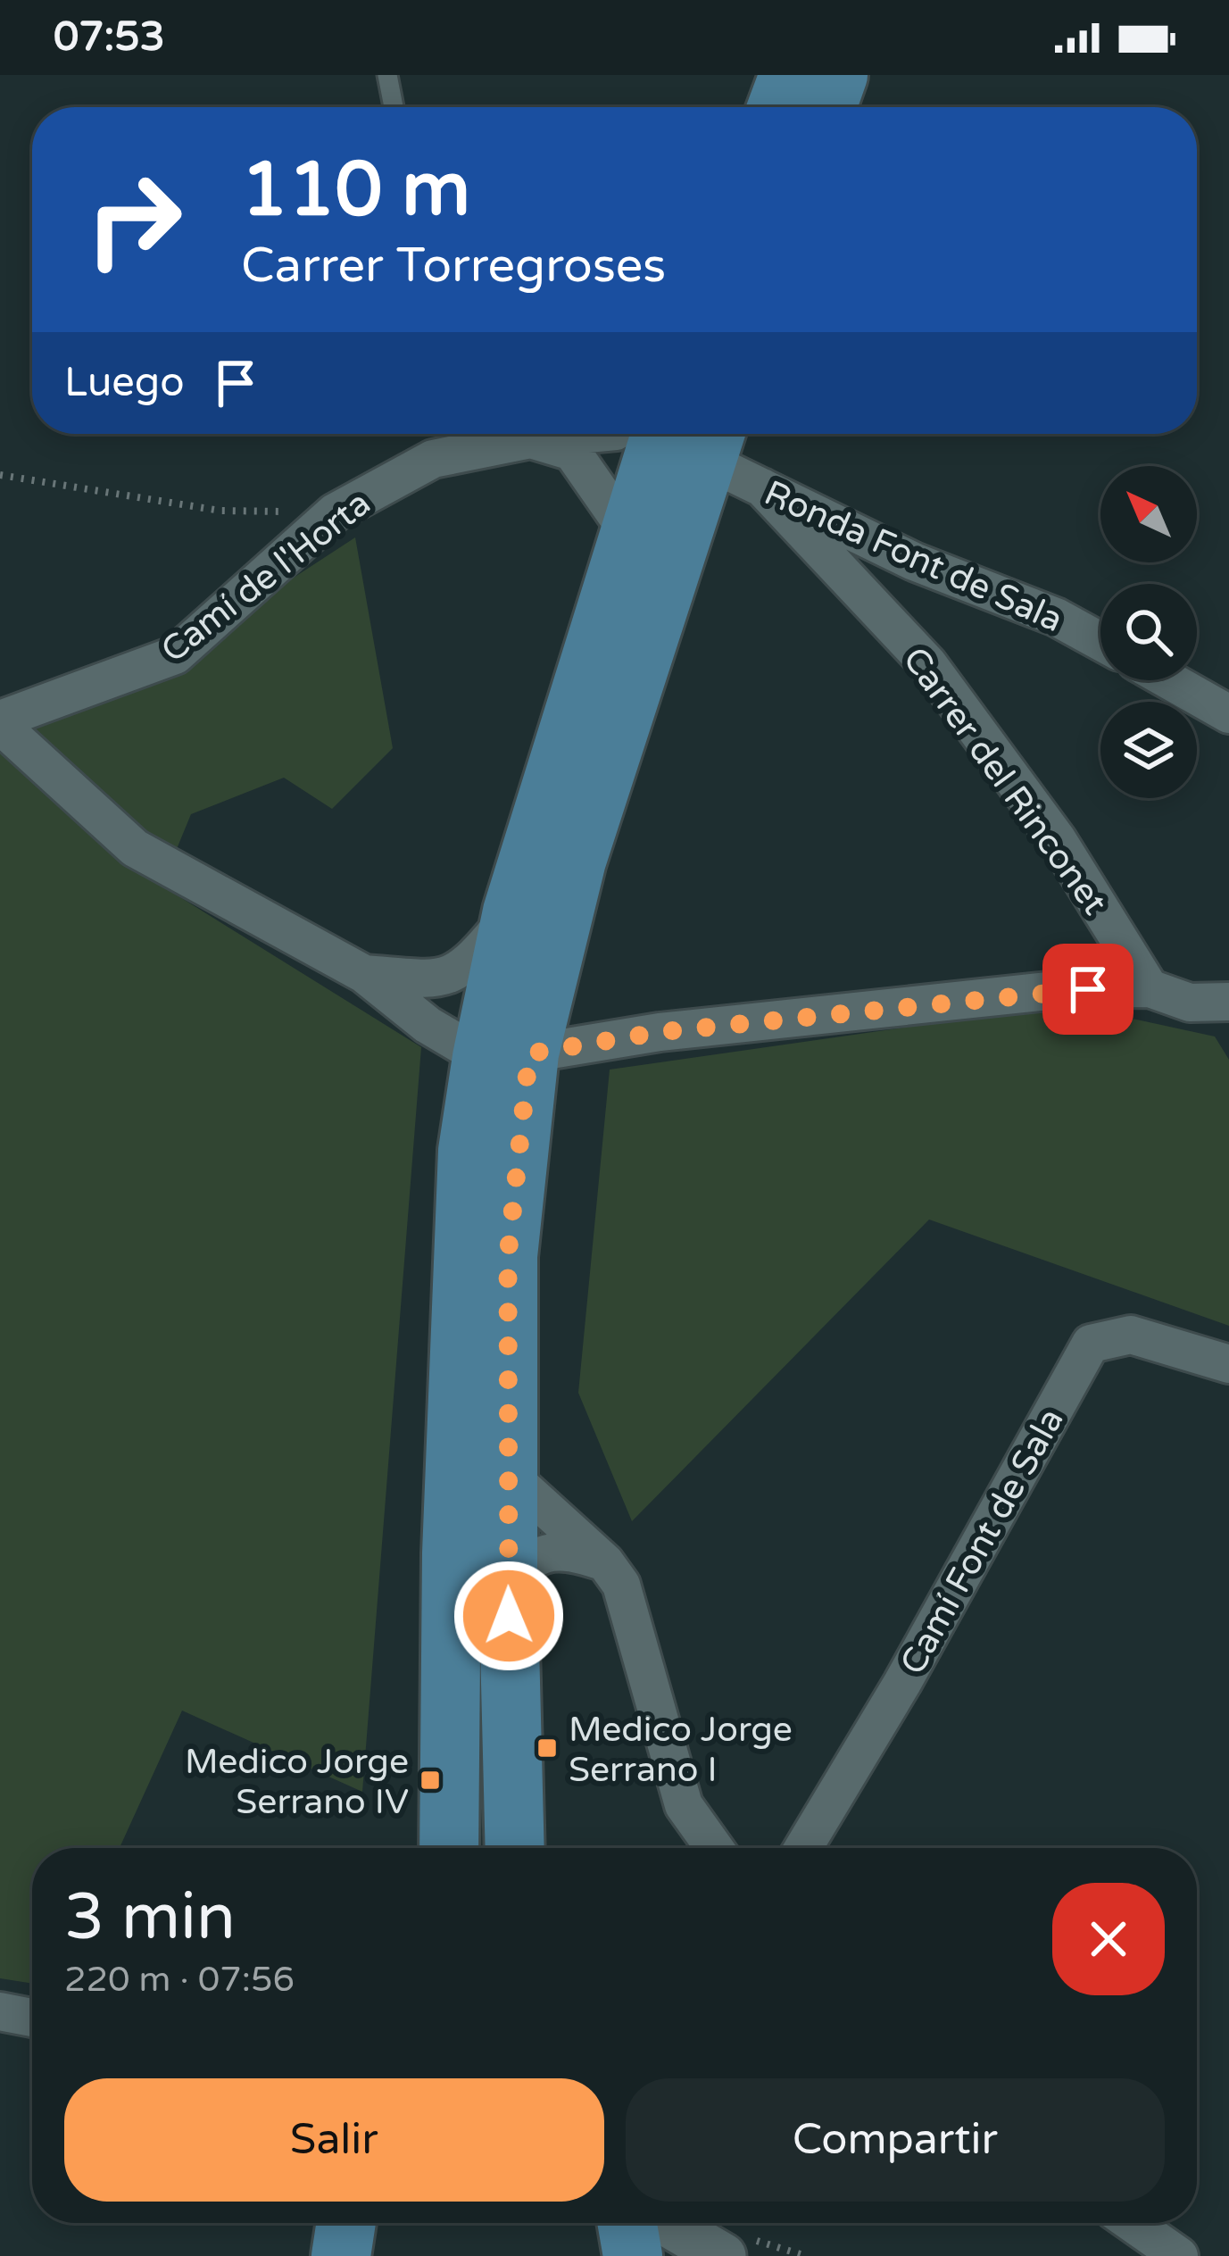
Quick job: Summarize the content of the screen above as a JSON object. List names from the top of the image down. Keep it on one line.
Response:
{"streets":{"street":["Ronda Font de Sala","Camí de l'Horta","Carrer del Rinconet","Camí Font de Sala"]},"crossings":[["Ronda Font de Sala","Carrer del Rinconet"]],"places":{"transit":["Medico Jorge Serrano I","Medico Jorge Serrano IV"]},"north":"top left","page":{"status":"07:53","turn":["110 m","Carrer Torregroses"],"then":"Luego","heading":["3 min","220 m · 07:56"],"buttons":["Salir","Compartir"]}}
